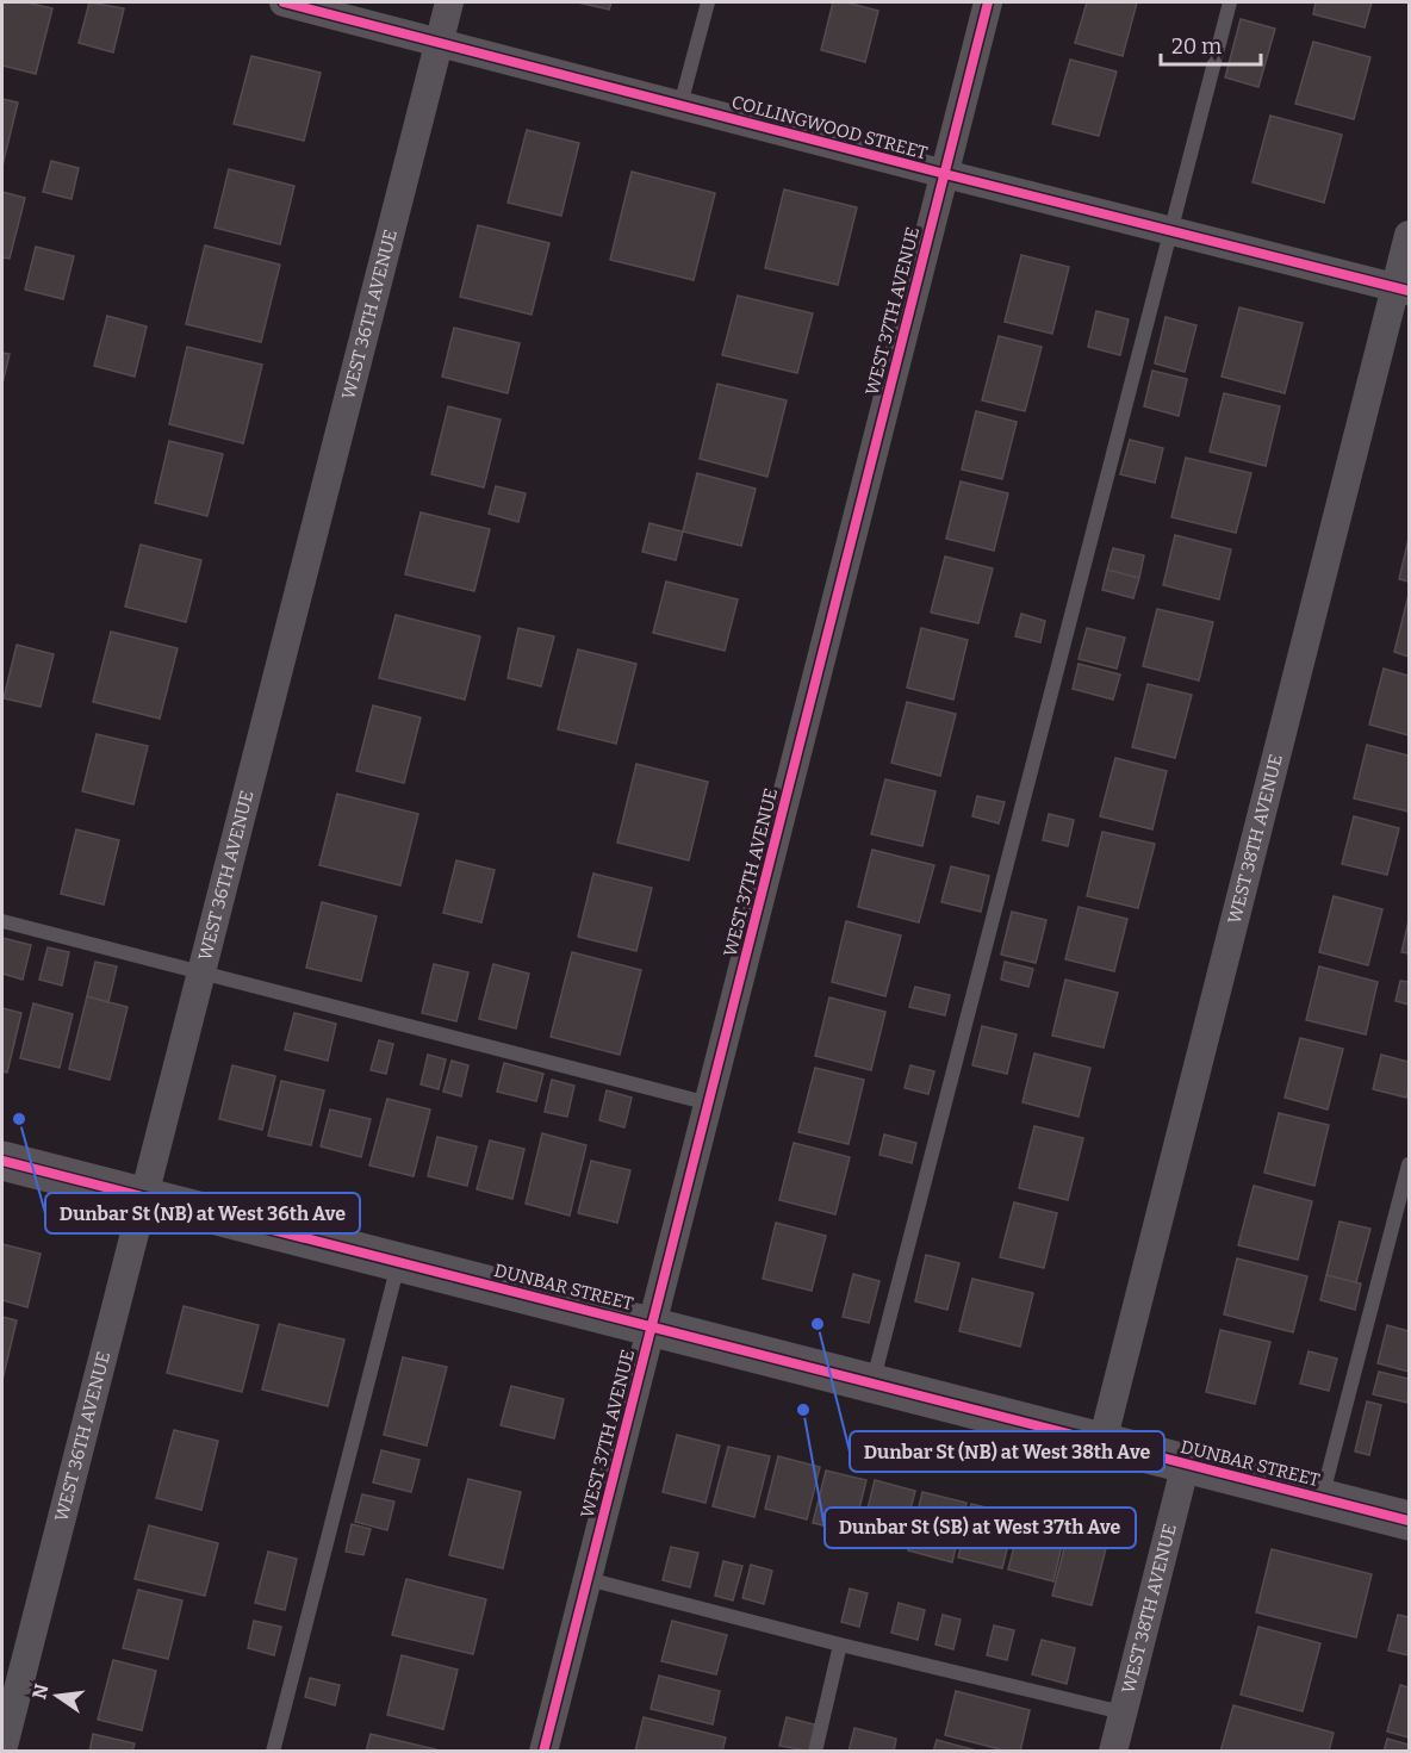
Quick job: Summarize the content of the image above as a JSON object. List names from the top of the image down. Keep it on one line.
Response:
{"streets":{"main road":["DUNBAR STREET"],"street":["COLLINGWOOD STREET","WEST 37TH AVENUE","WEST 36TH AVENUE","WEST 38TH AVENUE"]},"crossings":[["COLLINGWOOD STREET","WEST 37TH AVENUE"],["COLLINGWOOD STREET","WEST 36TH AVENUE"],["COLLINGWOOD STREET","WEST 38TH AVENUE"],["WEST 37TH AVENUE","DUNBAR STREET"],["WEST 36TH AVENUE","DUNBAR STREET"],["WEST 38TH AVENUE","DUNBAR STREET"]],"places":["Dunbar St (NB) at West 36th Ave","Dunbar St (NB) at West 38th Ave","Dunbar St (SB) at West 37th Ave"],"scale_bar":"20 m","north":"left"}
